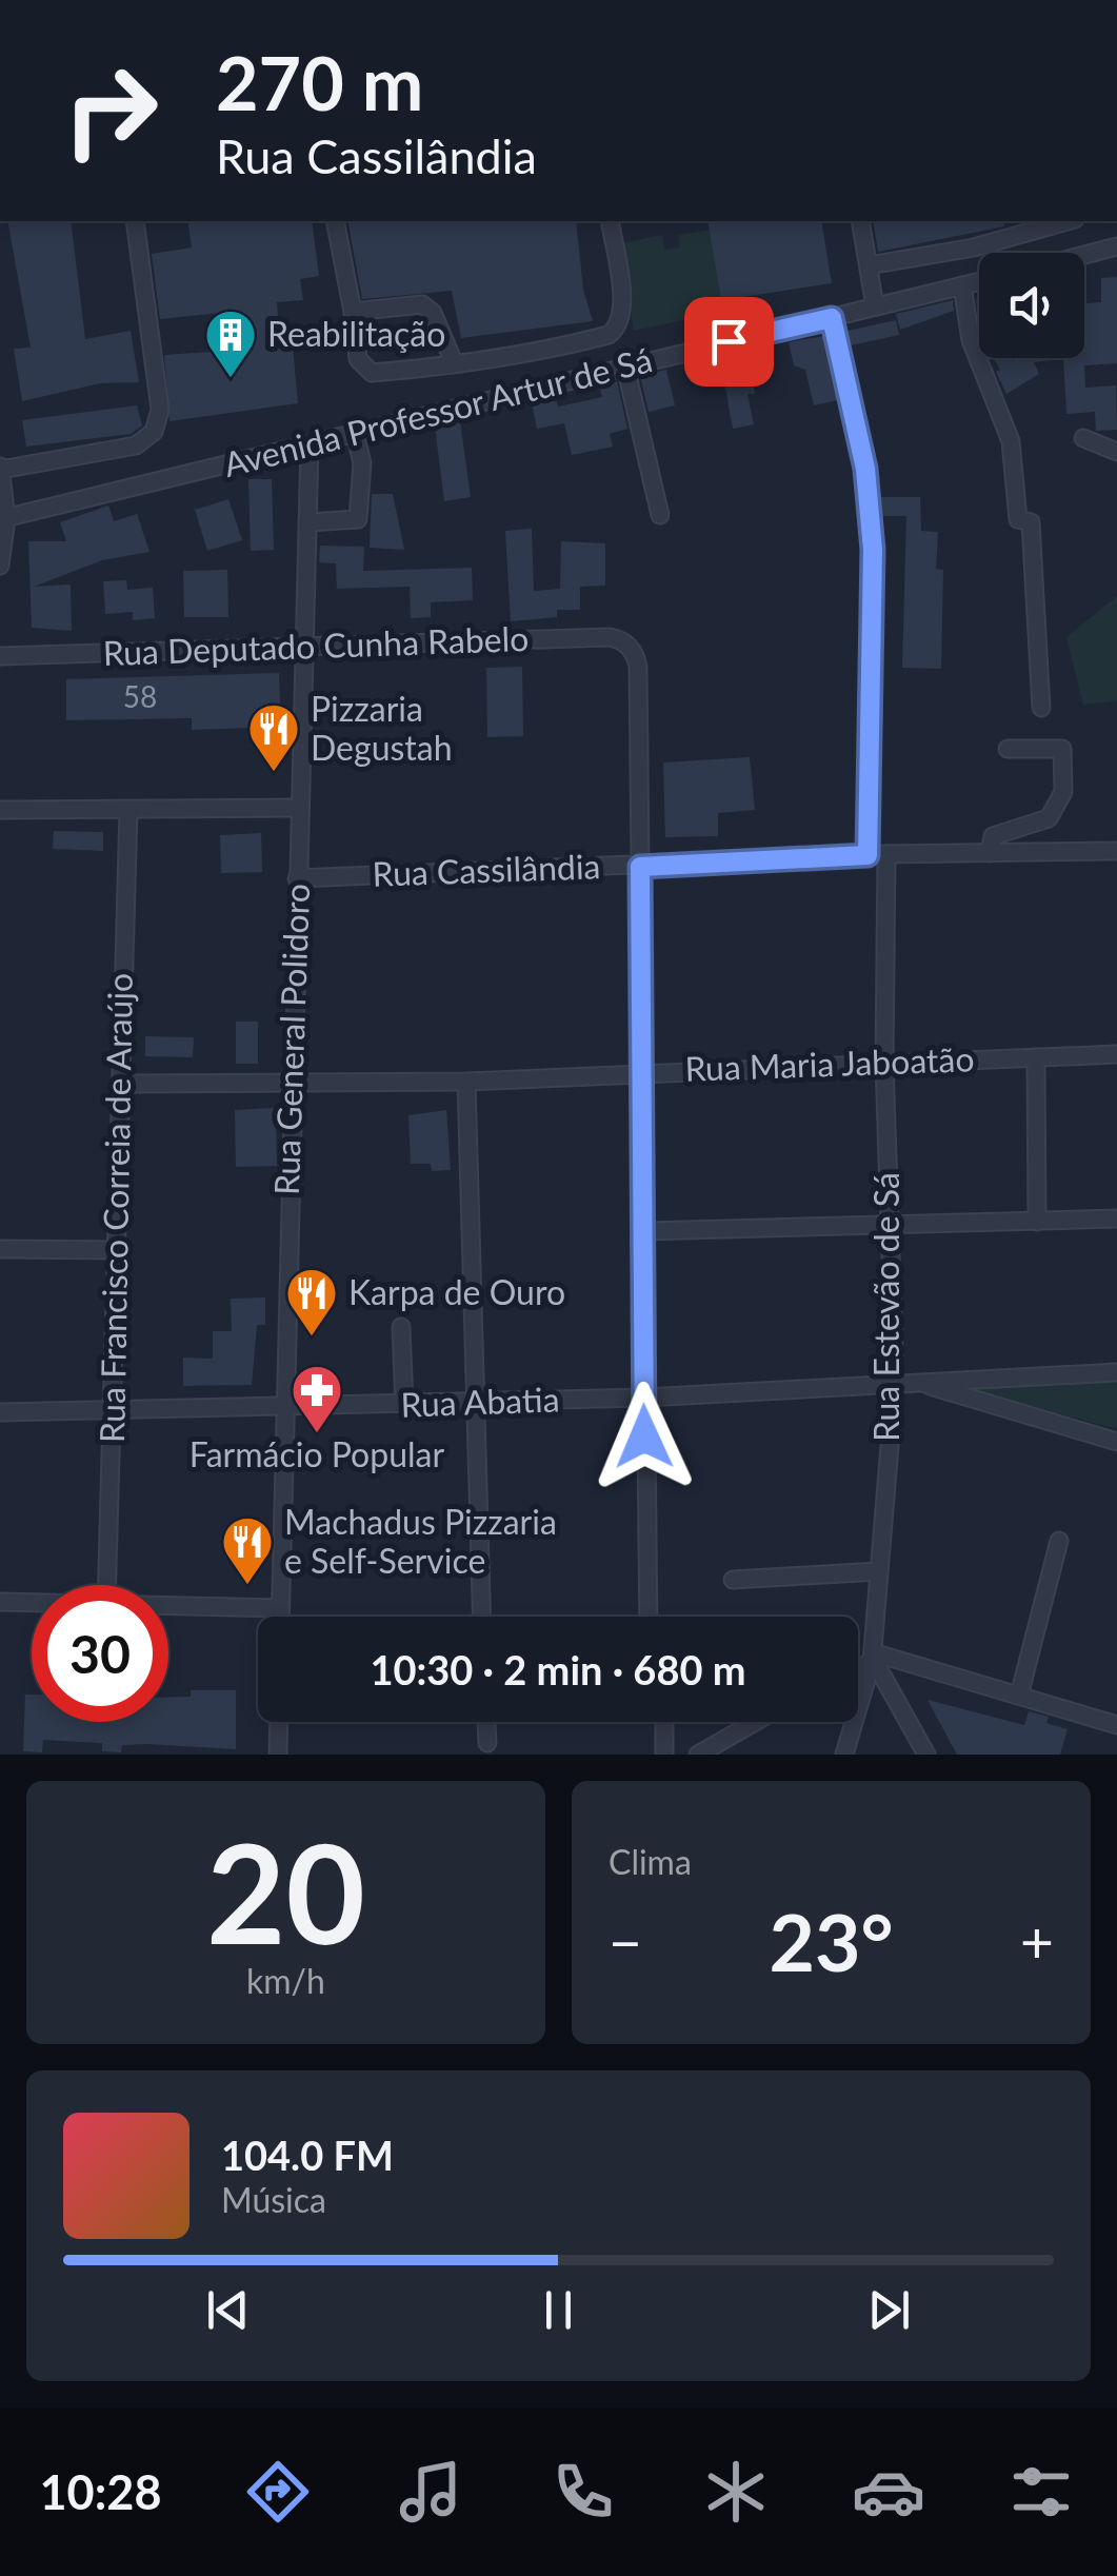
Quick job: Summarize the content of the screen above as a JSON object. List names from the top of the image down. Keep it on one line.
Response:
{"streets":{"street":["Avenida Professor Artur de Sá","Rua Deputado Cunha Rabelo","Rua Cassilândia","Rua General Polidoro","Rua Maria Jaboatão","Rua Francisco Correia de Araújo","Rua Estevão de Sá","Rua Abatia"]},"crossings":[["Avenida Professor Artur de Sá","Rua General Polidoro"],["Rua Deputado Cunha Rabelo","Rua Cassilândia"],["Rua Deputado Cunha Rabelo","Rua General Polidoro"],["Rua Cassilândia","Rua General Polidoro"],["Rua Cassilândia","Rua Estevão de Sá"],["Rua General Polidoro","Rua Maria Jaboatão"],["Rua General Polidoro","Rua Abatia"],["Rua Maria Jaboatão","Rua Francisco Correia de Araújo"],["Rua Maria Jaboatão","Rua Estevão de Sá"],["Rua Francisco Correia de Araújo","Rua Abatia"],["Rua Estevão de Sá","Rua Abatia"]],"places":{"building":["Reabilitação"],"restaurant":["Pizzaria Degustah","Karpa de Ouro","Machadus Pizzaria e Self-Service"],"pharmacy":["Farmácio Popular"]},"house_numbers":["58"],"page":{"turn":["270 m","Rua Cassilândia"],"limit":"30","trip":"10:30 · 2 min · 680 m","tile":[["20","km/h"],"Clima"],"heat":["−","23°","+"],"song":["104.0 FM","Música"],"tabs":"10:28"}}
